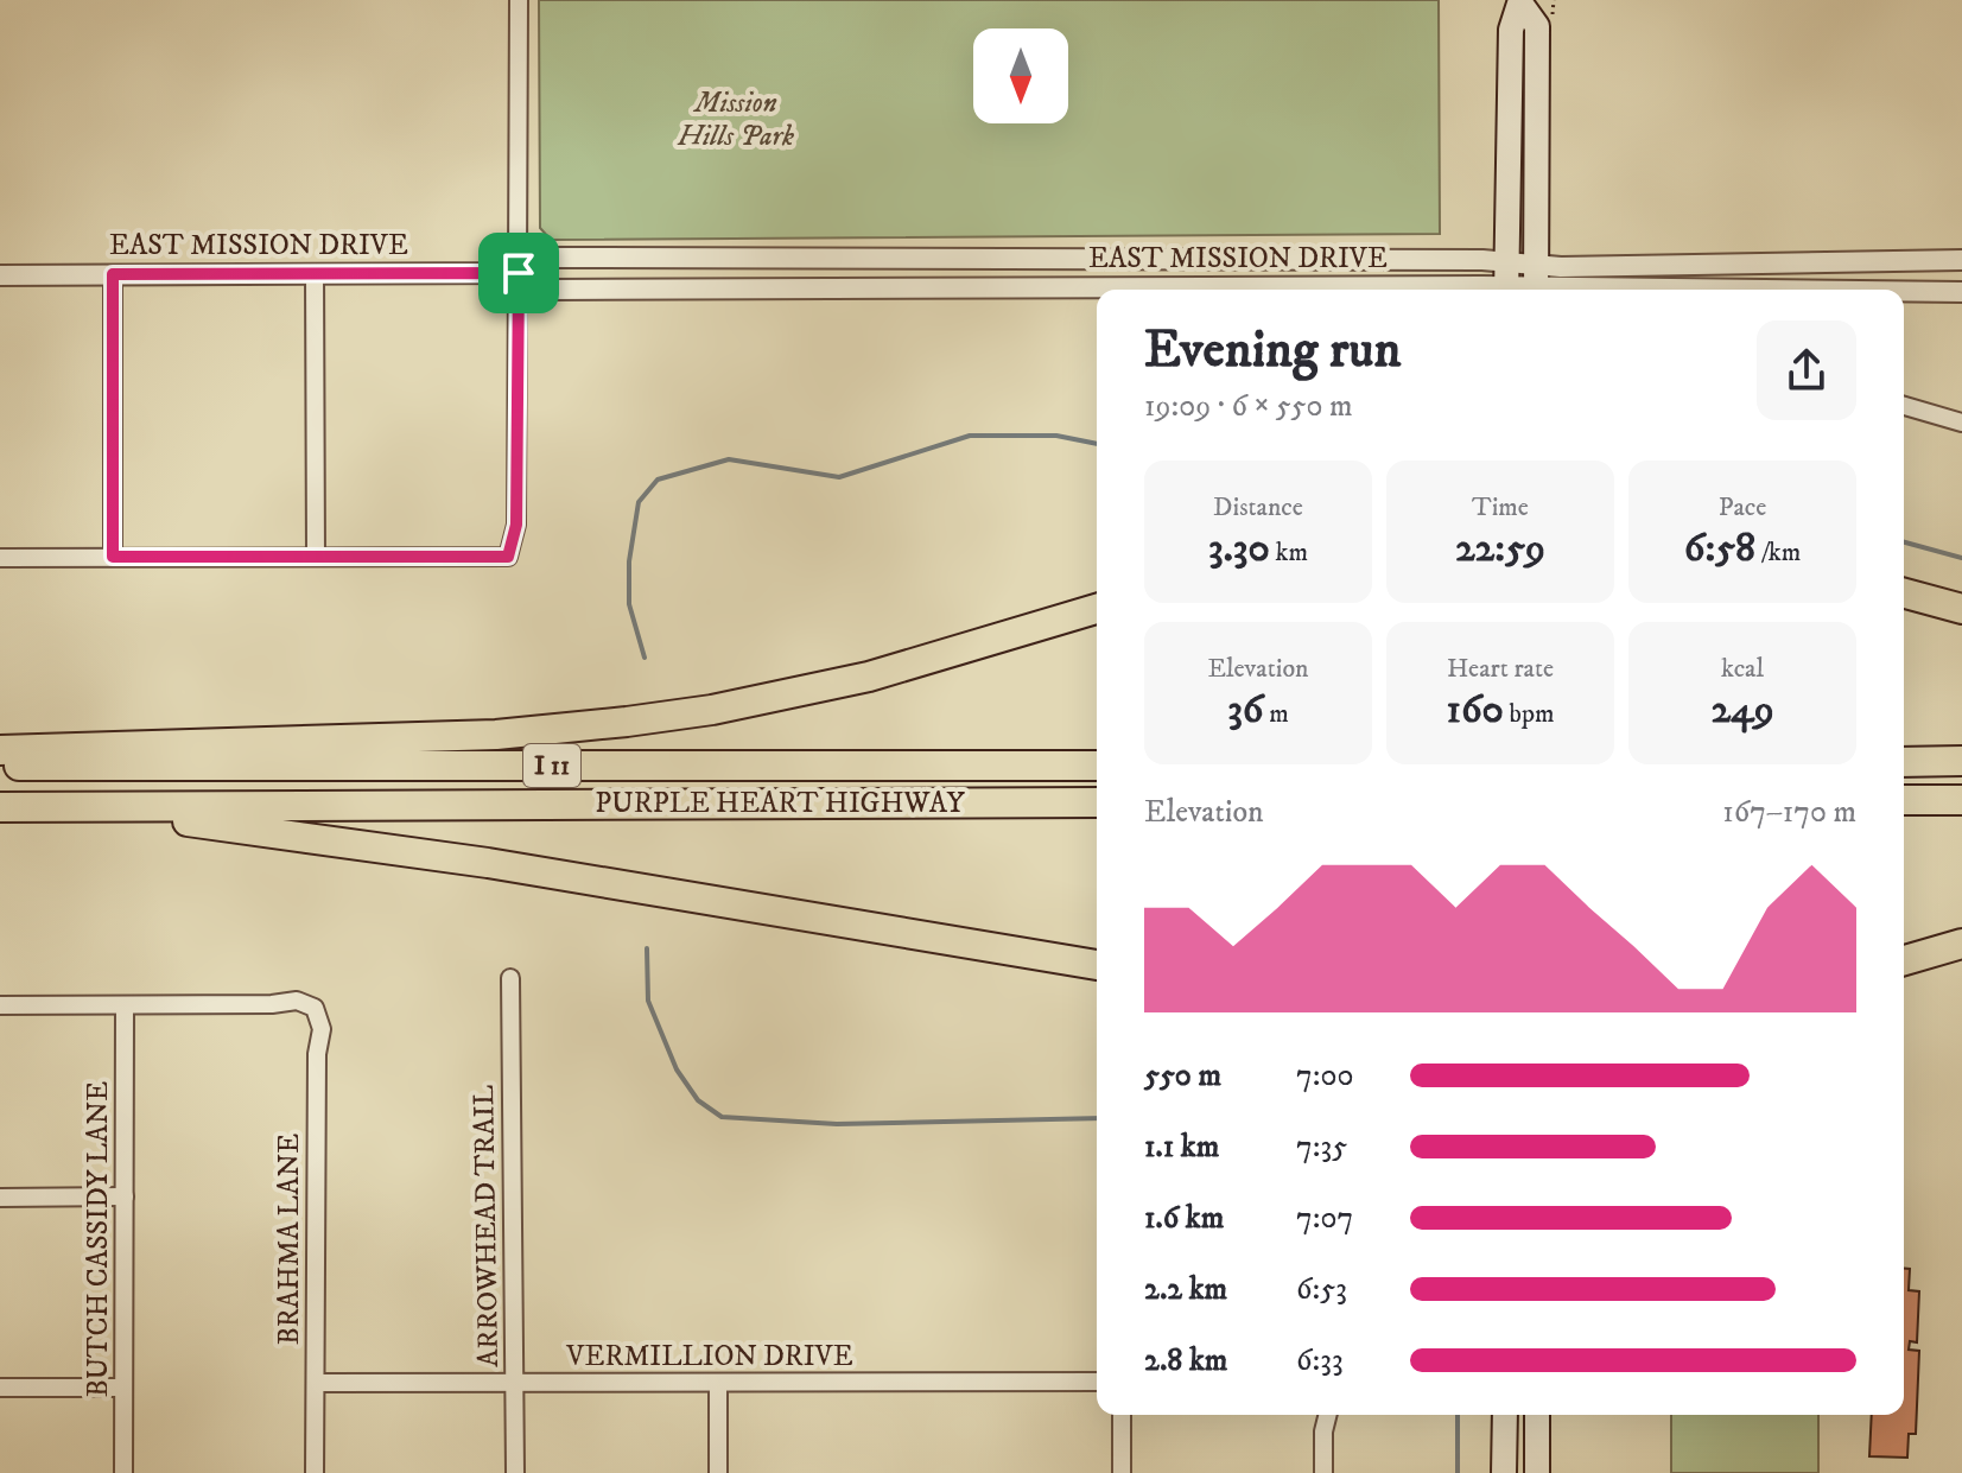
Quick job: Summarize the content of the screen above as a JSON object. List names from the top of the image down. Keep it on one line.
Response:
{"streets":{"highway":["I 11","PURPLE HEART HIGHWAY"],"street":["EAST MISSION DRIVE","ARROWHEAD TRAIL","BUTCH CASSIDY LANE","BRAHMA LANE","VERMILLION DRIVE"]},"crossings":[["ARROWHEAD TRAIL","VERMILLION DRIVE"],["BUTCH CASSIDY LANE","BRAHMA LANE"],["BRAHMA LANE","VERMILLION DRIVE"]],"parks":["Mission Hills Park"],"north":"bottom","page":{"heading":["Evening run","19:09 · 6 × 550 m"],"stats":[["Distance","3.30 km"],["Time","22:59"],["Pace","6:58 /km"],["Elevation","36 m"],["Heart rate","160 bpm"],["kcal","249"]],"chart":["Elevation","167–170 m"],"list":[{"name":"550 m","note":"7:00"},{"name":"1.1 km","note":"7:35"},{"name":"1.6 km","note":"7:07"},{"name":"2.2 km","note":"6:53"},{"name":"2.8 km","note":"6:33"}]}}
